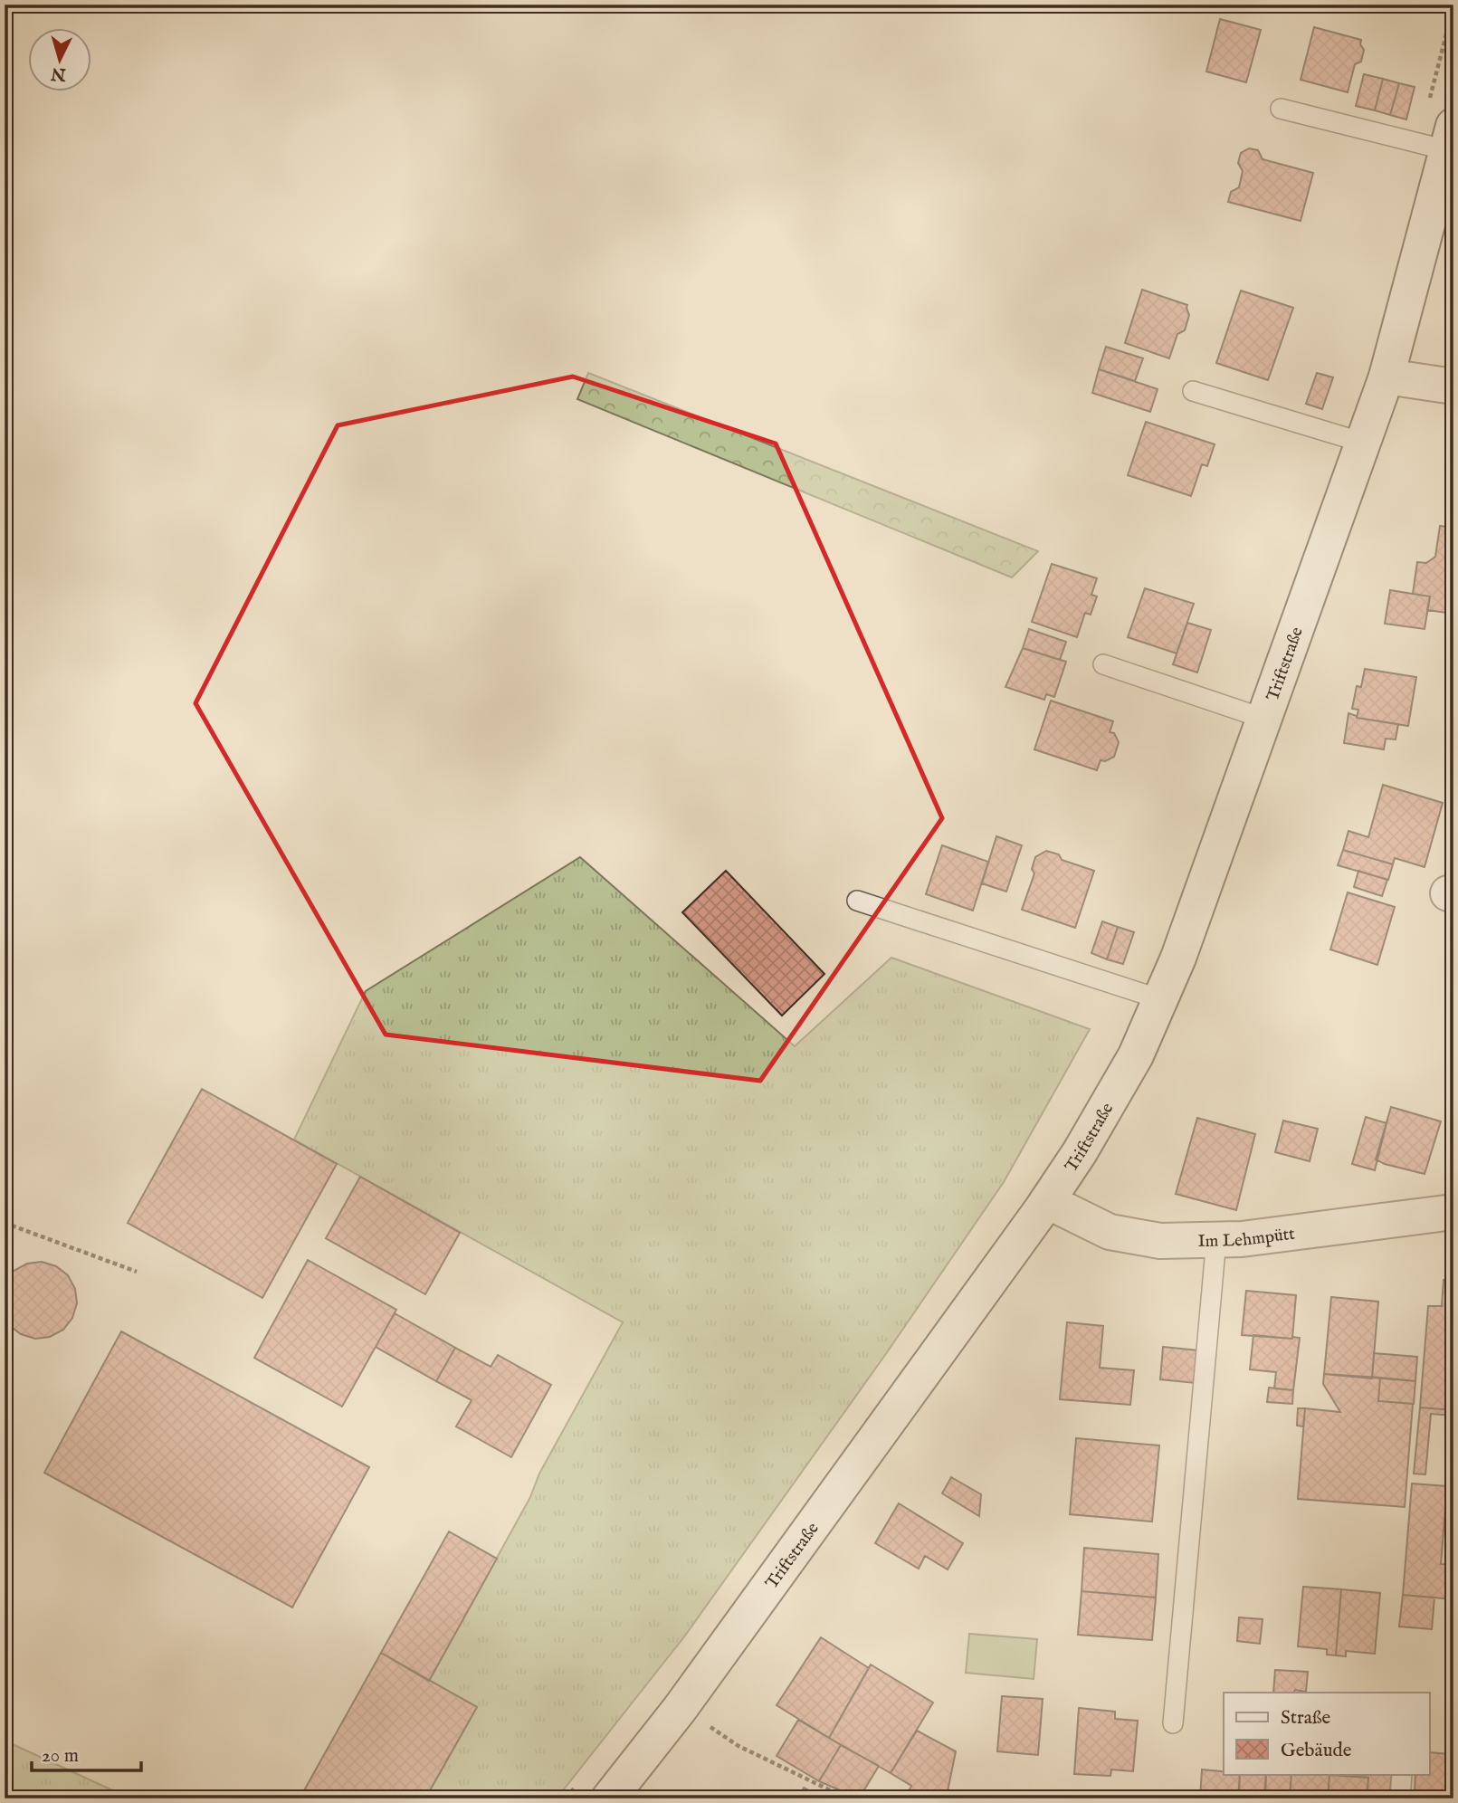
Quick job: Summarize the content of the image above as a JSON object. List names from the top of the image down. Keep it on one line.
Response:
{"streets":{"street":["Triftstraße","Im Lehmpütt"]},"crossings":[["Triftstraße","Im Lehmpütt"]],"legend":["Straße","Gebäude"],"scale_bar":"20 m","north":"bottom"}
